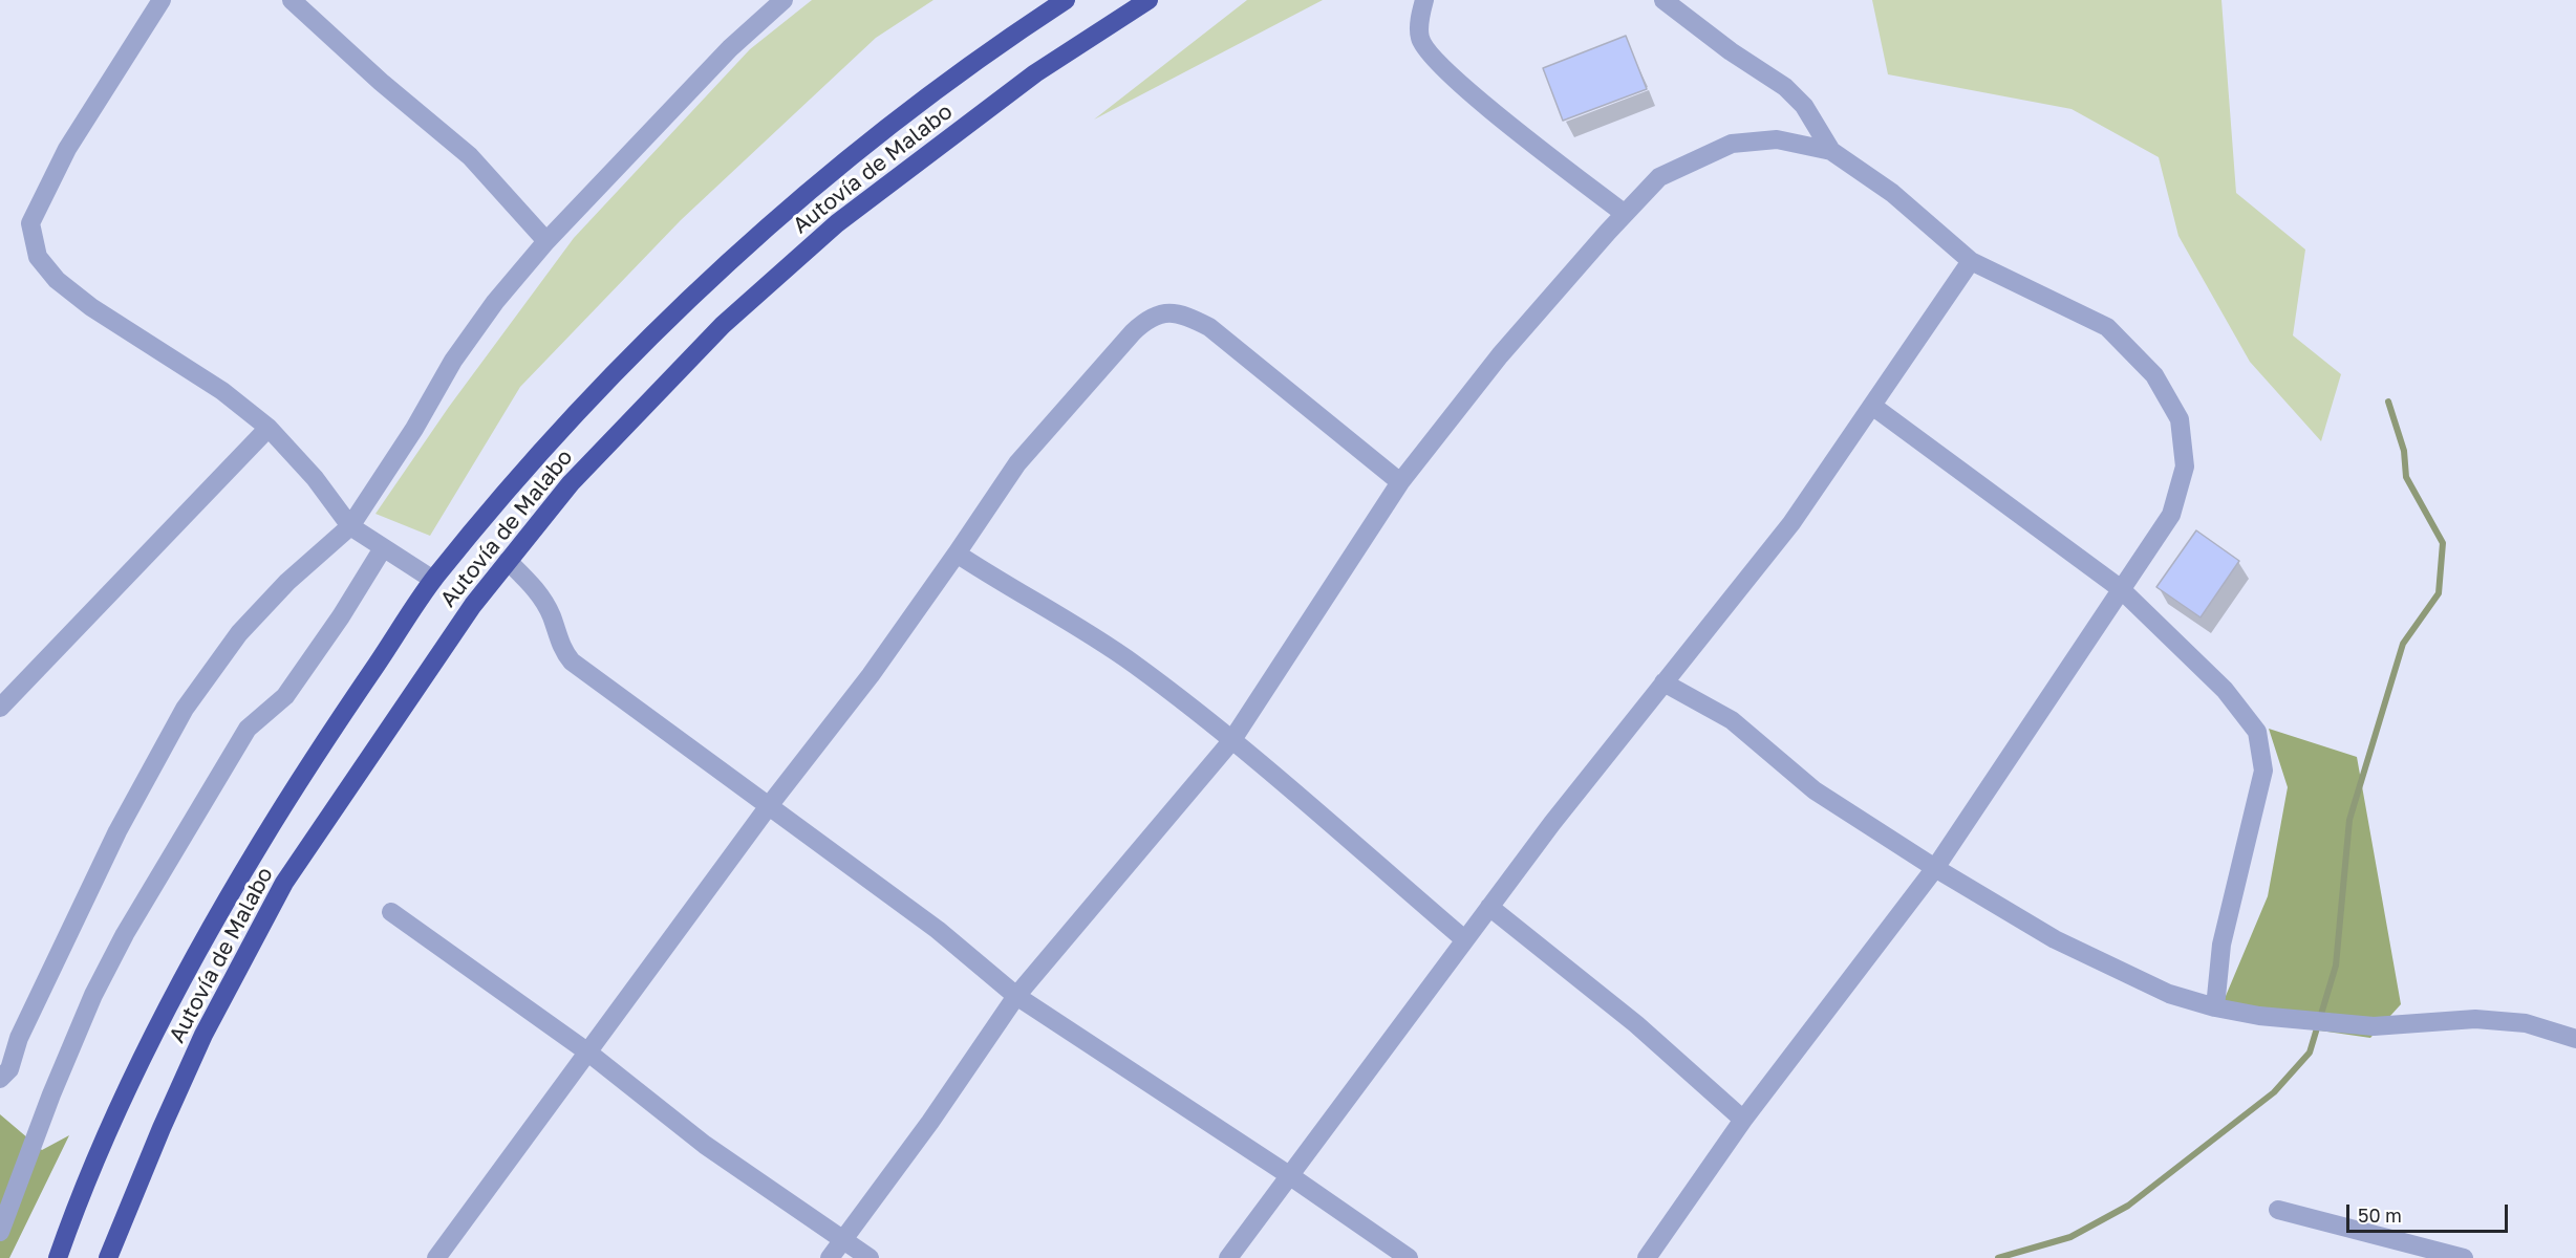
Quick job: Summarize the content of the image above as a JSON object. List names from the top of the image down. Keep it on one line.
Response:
{"streets":{"highway":["Autovía de Malabo"]},"scale_bar":"50 m"}
